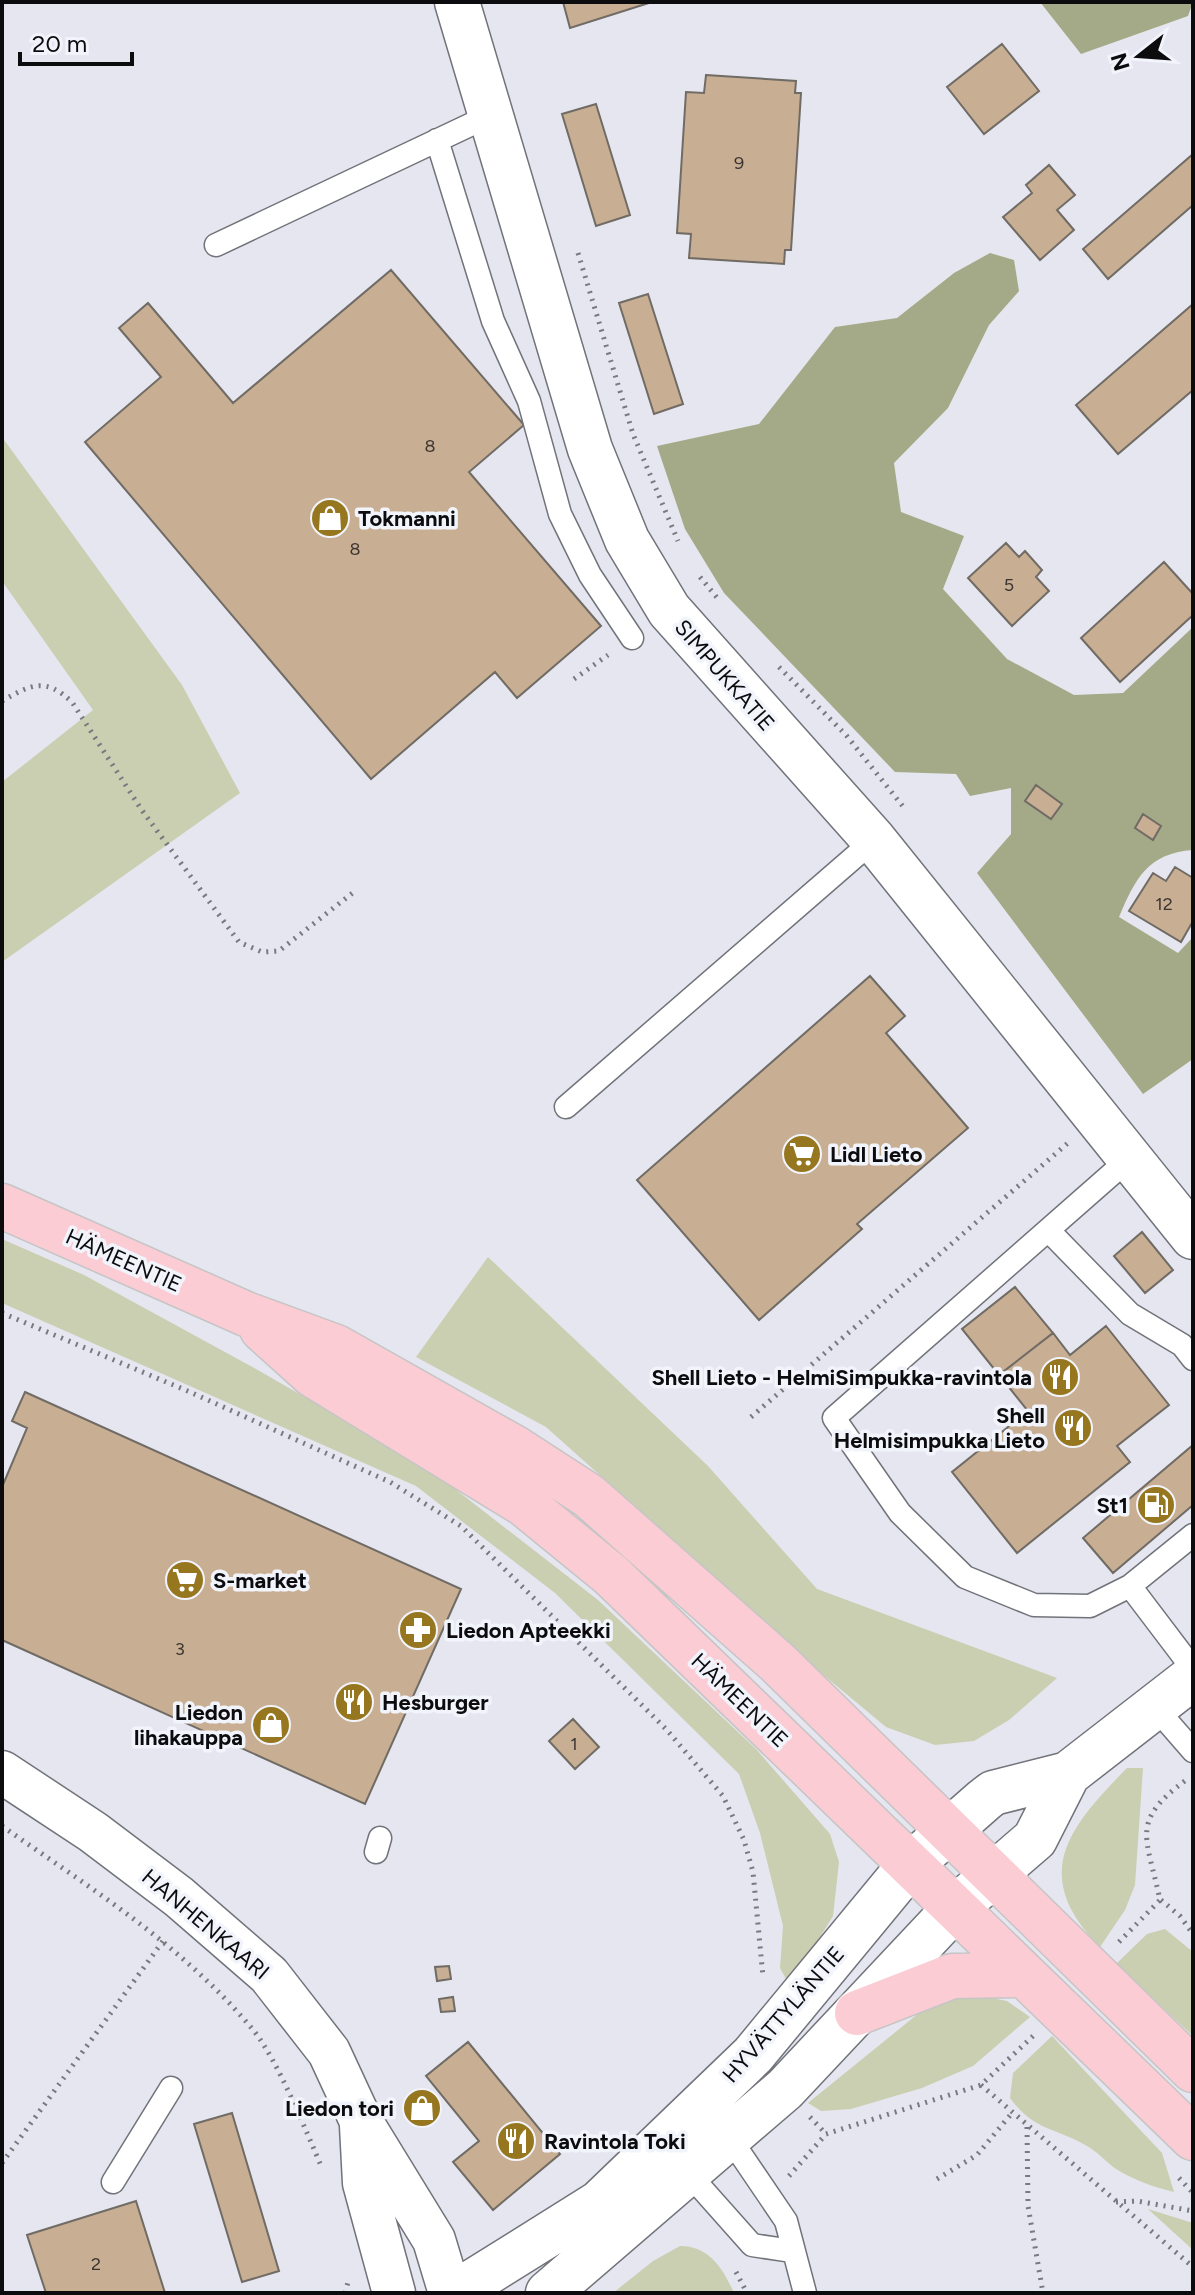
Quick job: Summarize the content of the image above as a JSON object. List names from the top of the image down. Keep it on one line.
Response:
{"streets":{"highway":["HÄMEENTIE"],"street":["SIMPUKKATIE","HANHENKAARI","HYVÄTTYLÄNTIE"]},"crossings":[["HÄMEENTIE","HYVÄTTYLÄNTIE"],["HANHENKAARI","HYVÄTTYLÄNTIE"]],"places":{"shop":["Tokmanni","Liedon lihakauppa","Liedon tori"],"supermarket":["Lidl Lieto","S-market"],"restaurant":["Shell Lieto - HelmiSimpukka-ravintola","Shell Helmisimpukka Lieto","Hesburger","Ravintola Toki"],"fuel station":["St1"],"pharmacy":["Liedon Apteekki"]},"house_numbers":["9","8","8","5","12","3","1","2"],"scale_bar":"20 m","north":"left"}
